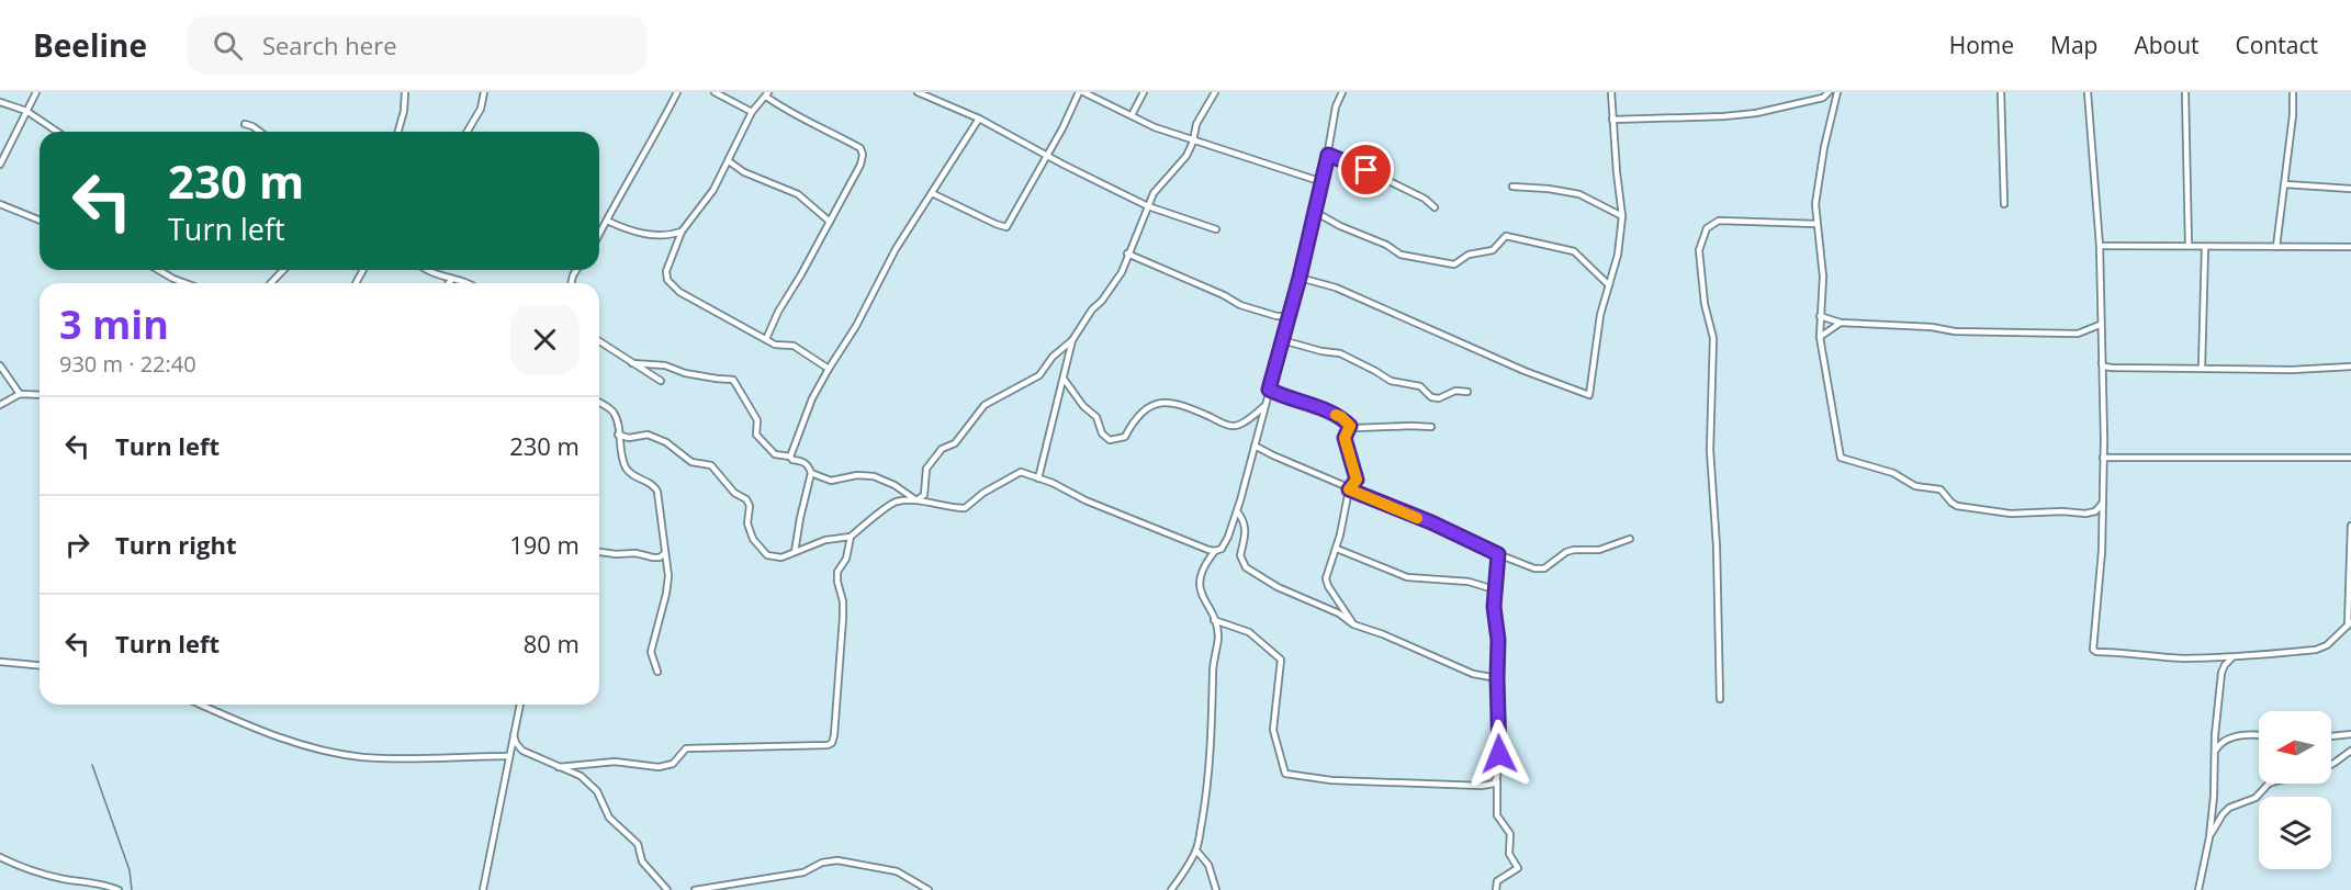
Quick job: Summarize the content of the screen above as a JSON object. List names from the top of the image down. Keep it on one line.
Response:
{"north":"left","page":{"header":"Beeline","search":"Search here","nav":["Home","Map","About","Contact"],"turn":["230 m","Turn left"],"heading":["3 min","930 m · 22:40"],"list":[{"name":"Turn left","value":"230 m"},{"name":"Turn right","value":"190 m"},{"name":"Turn left","value":"80 m"}]}}
